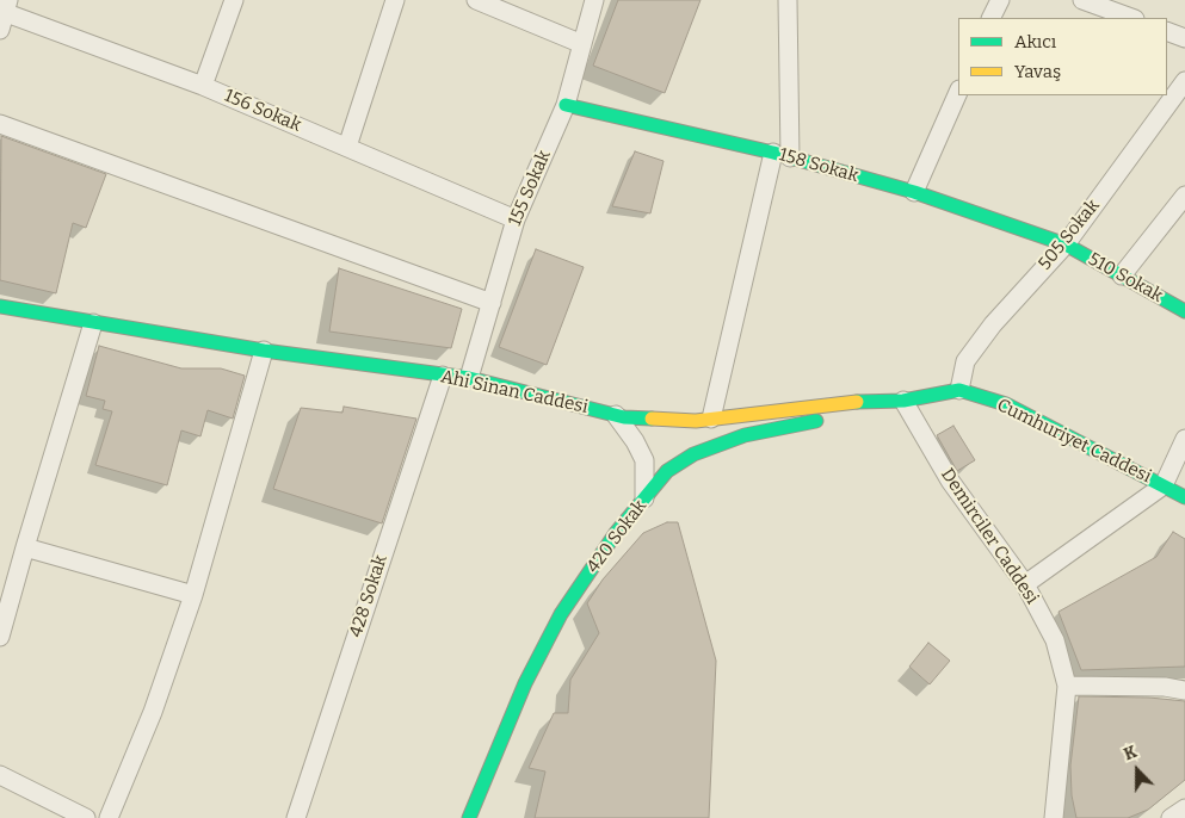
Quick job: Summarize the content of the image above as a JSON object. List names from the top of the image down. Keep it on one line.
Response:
{"streets":{"street":["156 Sokak","158 Sokak","155 Sokak","505 Sokak","510 Sokak","Ahi Sinan Caddesi","Cumhuriyet Caddesi","420 Sokak","Demirciler Caddesi","428 Sokak"]},"crossings":[["156 Sokak","155 Sokak"],["158 Sokak","155 Sokak"],["158 Sokak","505 Sokak"],["158 Sokak","510 Sokak"],["155 Sokak","Ahi Sinan Caddesi"],["505 Sokak","510 Sokak"],["505 Sokak","Ahi Sinan Caddesi"],["505 Sokak","Cumhuriyet Caddesi"],["Ahi Sinan Caddesi","Cumhuriyet Caddesi"],["Ahi Sinan Caddesi","420 Sokak"],["Ahi Sinan Caddesi","Demirciler Caddesi"],["Ahi Sinan Caddesi","428 Sokak"],["420 Sokak","Demirciler Caddesi"]],"legend":["Akıcı","Yavaş"],"north":"top"}
